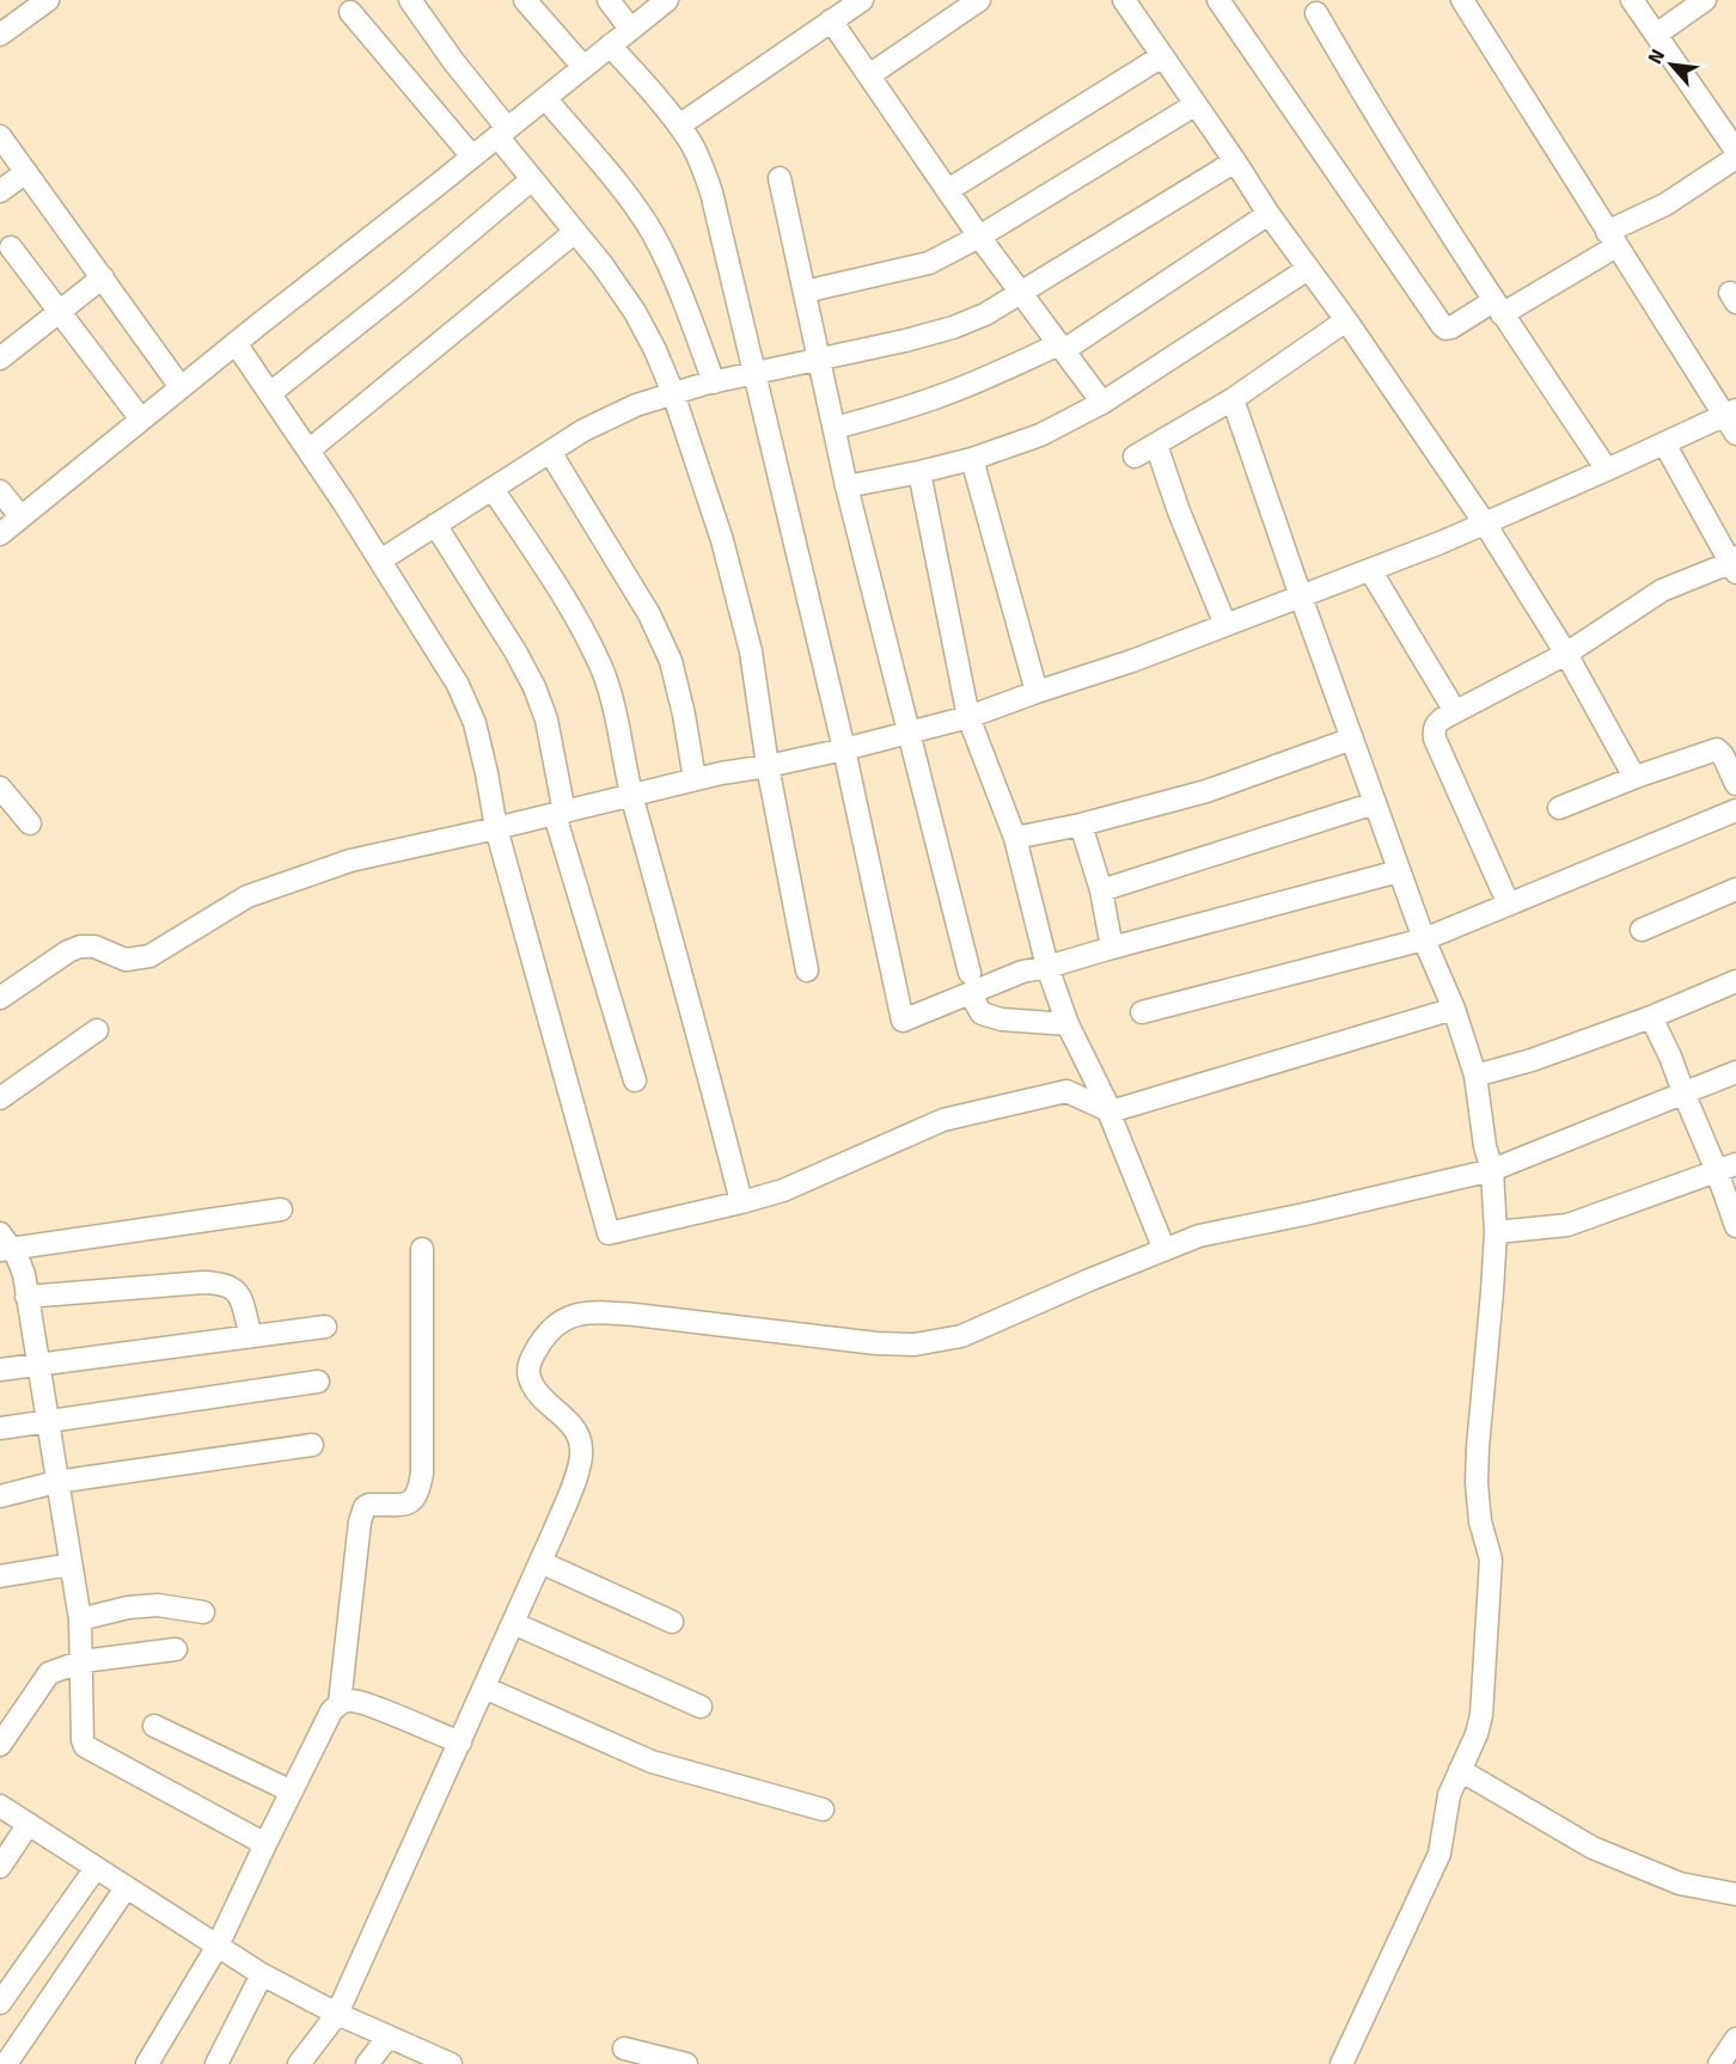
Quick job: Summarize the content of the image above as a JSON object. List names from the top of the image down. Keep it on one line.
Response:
{"north":"top left"}
